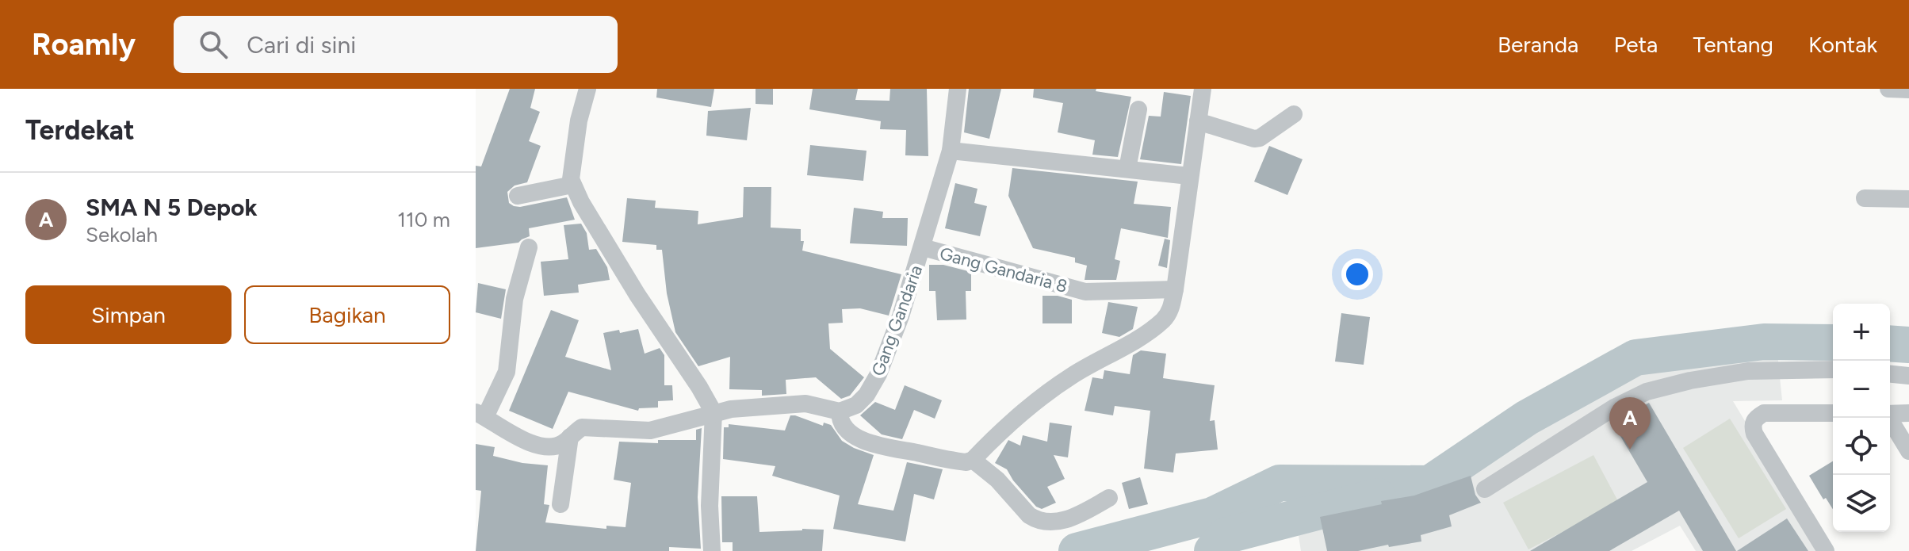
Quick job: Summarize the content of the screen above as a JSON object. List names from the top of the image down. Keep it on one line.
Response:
{"streets":{"street":["Gang Gandaria 8","Gang Gandaria"]},"crossings":[["Gang Gandaria 8","Gang Gandaria"]],"page":{"header":"Roamly","search":"Cari di sini","nav":["Beranda","Peta","Tentang","Kontak"],"heading":"Terdekat","list":[{"mark":"A","name":"SMA N 5 Depok","note":"Sekolah","value":"110 m"}],"buttons":["Simpan","Bagikan"],"map_buttons":["+","−"],"pins":"A"}}
